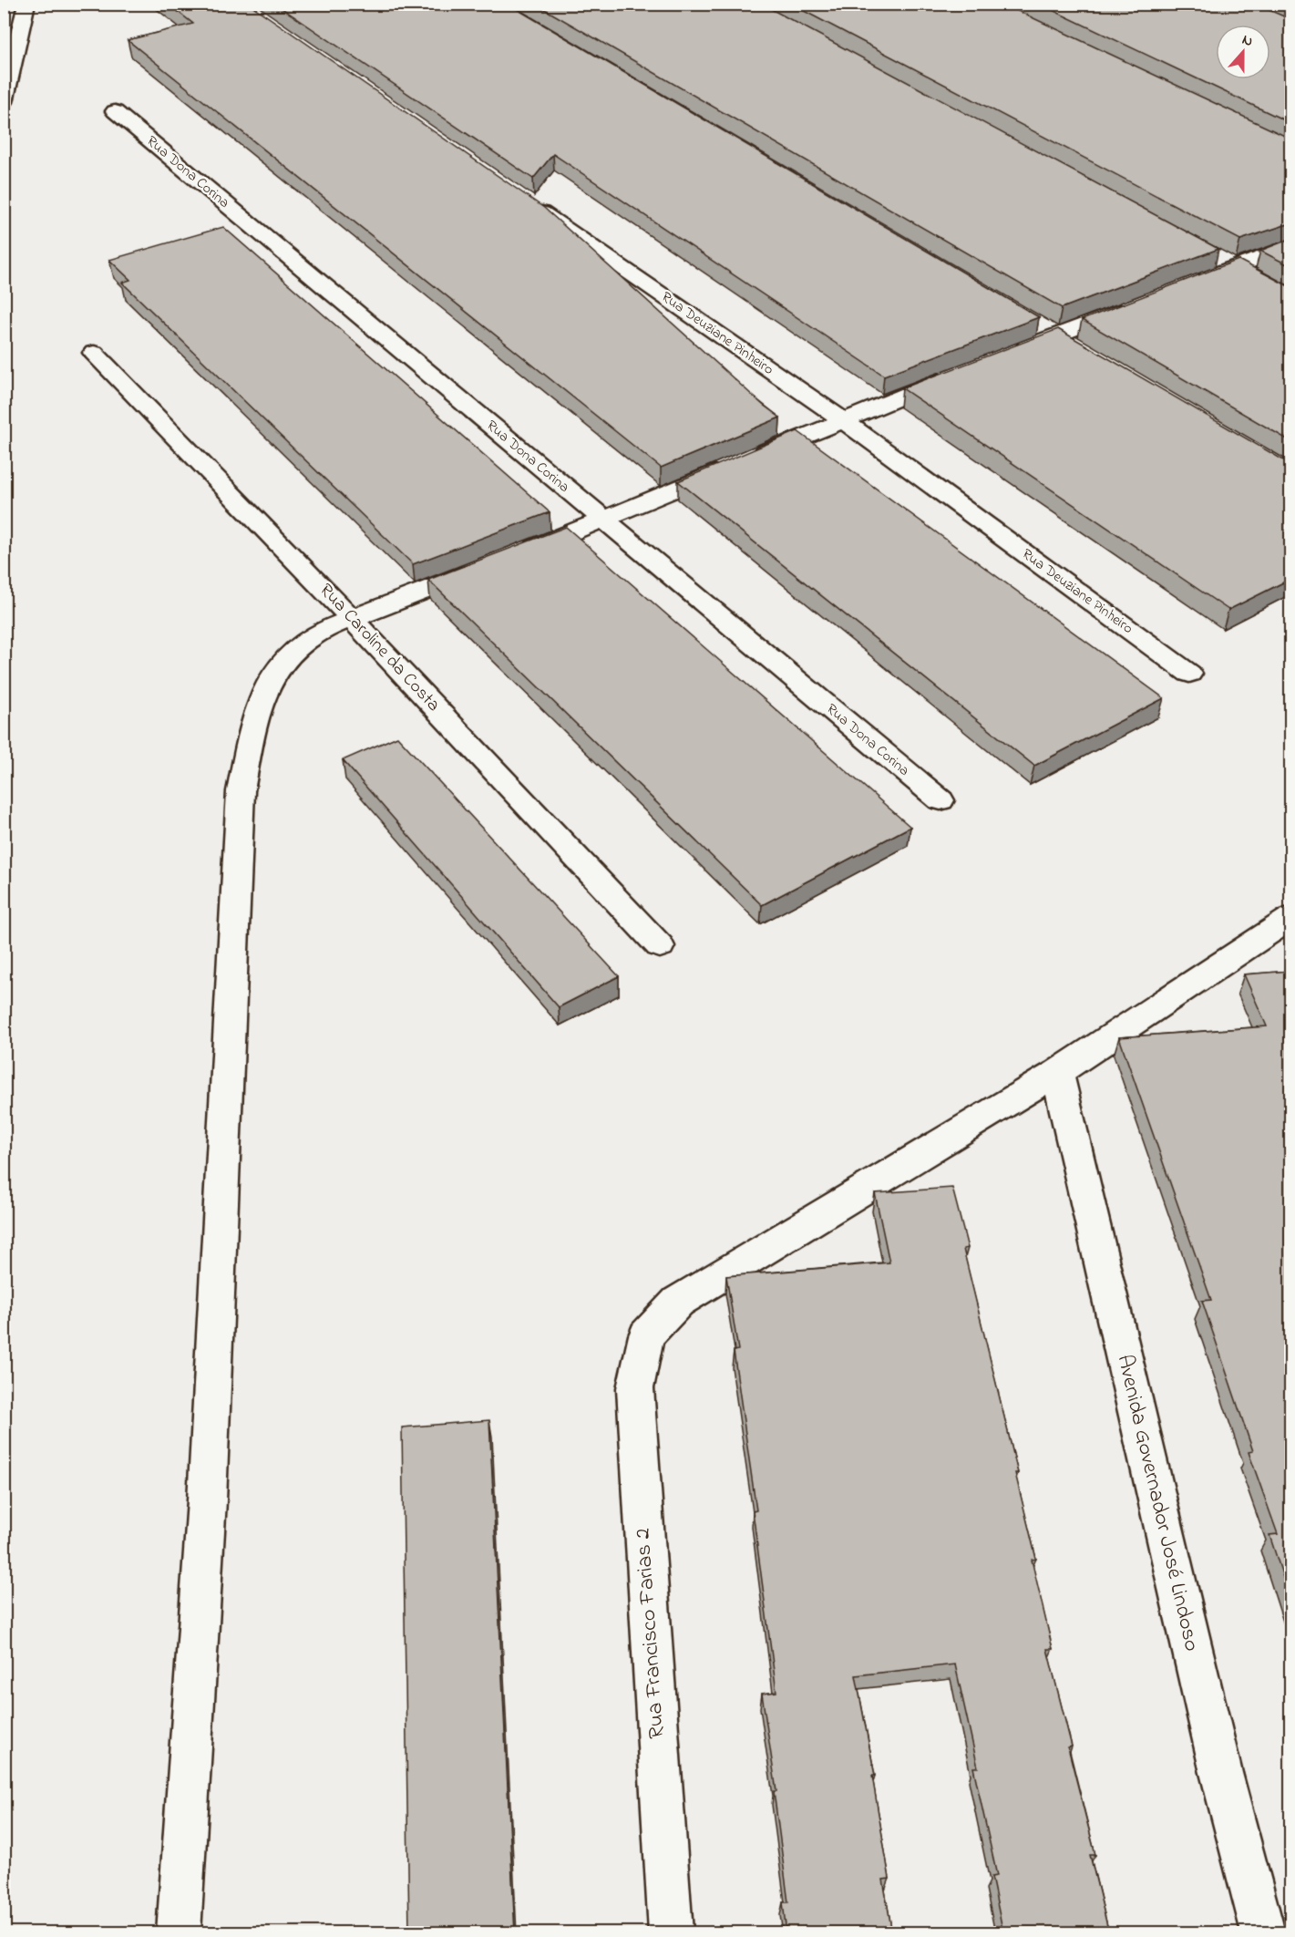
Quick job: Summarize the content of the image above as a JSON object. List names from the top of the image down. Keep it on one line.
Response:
{"streets":{"street":["Rua Dona Corina","Rua Deuziane Pinheiro","Rua Caroline da Costa","Avenida Governador José Lindoso","Rua Francisco Farias 2"]},"crossings":[["Avenida Governador José Lindoso","Rua Francisco Farias 2"]],"north":"top"}
